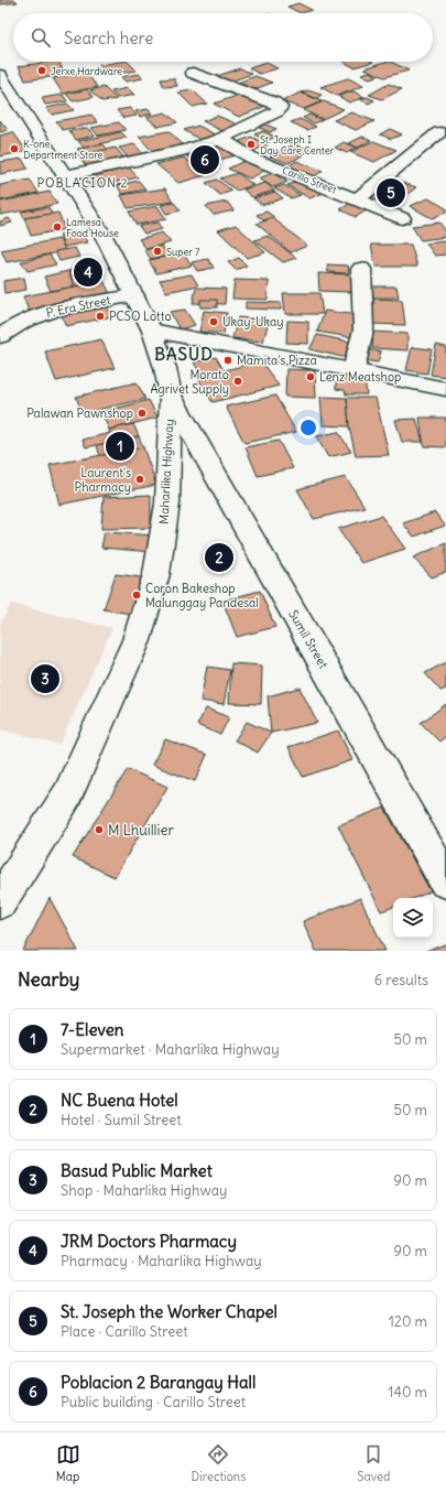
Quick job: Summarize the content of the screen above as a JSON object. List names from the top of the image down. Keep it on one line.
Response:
{"streets":{"main road":["Carillo Street","P. Era Street","Maharlika Highway","Sumil Street"]},"crossings":[["P. Era Street","Maharlika Highway"],["Maharlika Highway","Sumil Street"]],"districts":["POBLACION 2","BASUD"],"places":["Jerxe Hardware","St. Joseph I Day Care Center","K-one Department Store","Lamesa Food House","Super 7","PCSO Lotto","Ukay-Ukay","Mamita's Pizza","Lenz Meatshop","Morato Agrivet Supply","Palawan Pawnshop","Laurent's Pharmacy","Coron Bakeshop Malunggay Pandesal","M Lhuillier"],"page":{"search":"Search here","pins":["6","5","4","1","2","3"],"heading":["Nearby","6 results"],"list":[{"mark":"1","name":"7-Eleven","note":"Supermarket · Maharlika Highway","value":"50 m"},{"mark":"2","name":"NC Buena Hotel","note":"Hotel · Sumil Street","value":"50 m"},{"mark":"3","name":"Basud Public Market","note":"Shop · Maharlika Highway","value":"90 m"},{"mark":"4","name":"JRM Doctors Pharmacy","note":"Pharmacy · Maharlika Highway","value":"90 m"},{"mark":"5","name":"St. Joseph the Worker Chapel","note":"Place · Carillo Street","value":"120 m"},{"mark":"6","name":"Poblacion 2 Barangay Hall","note":"Public building · Carillo Street","value":"140 m"}],"nav":["Map","Directions","Saved"]}}
